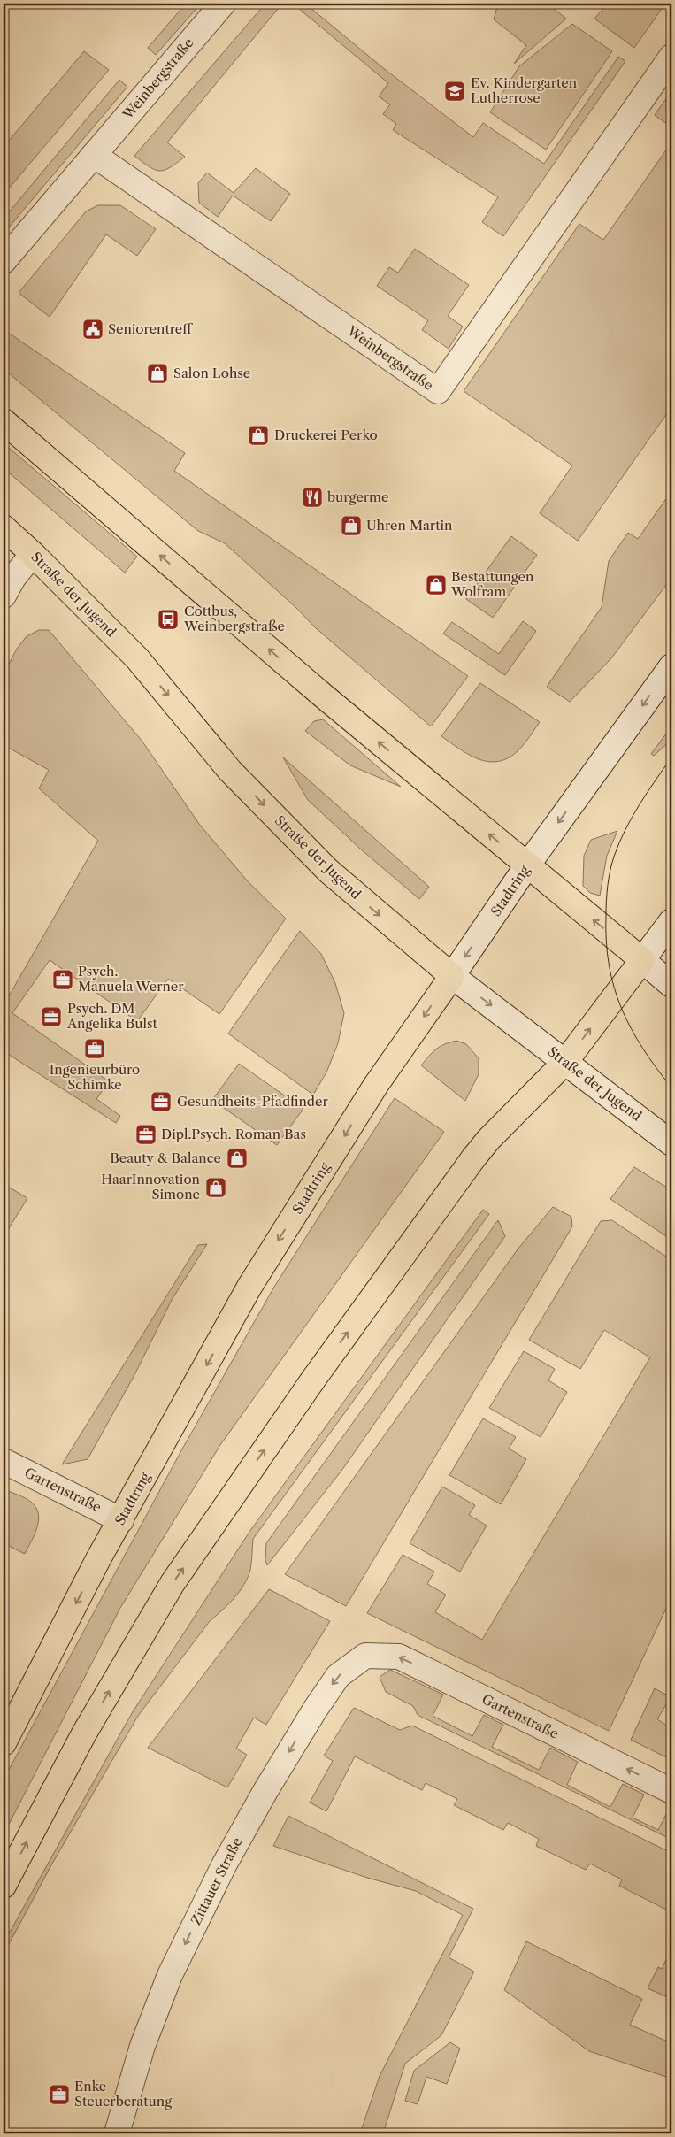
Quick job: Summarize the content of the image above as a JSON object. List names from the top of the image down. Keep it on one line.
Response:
{"streets":{"main road":["Straße der Jugend","Stadtring"],"street":["Weinbergstraße","Gartenstraße","Zittauer Straße"]},"crossings":[["Straße der Jugend","Stadtring"],["Stadtring","Gartenstraße"],["Gartenstraße","Zittauer Straße"]],"one_way":["Stadtring","Gartenstraße","Zittauer Straße"],"places":{"school or university":["Ev. Kindergarten Lutherrose"],"public building":["Seniorentreff"],"shop":["Salon Lohse","Druckerei Perko","Uhren Martin","Bestattungen Wolfram","Beauty & Balance","HaarInnovation Simone"],"restaurant":["burgerme"],"bus stop":["Cottbus, Weinbergstraße"],"office":["Psych. Manuela Werner","Psych. DM Angelika Bulst","Ingenieurbüro Schimke","Gesundheits-Pfadfinder","Dipl.Psych. Roman Bas","Enke Steuerberatung"]}}
